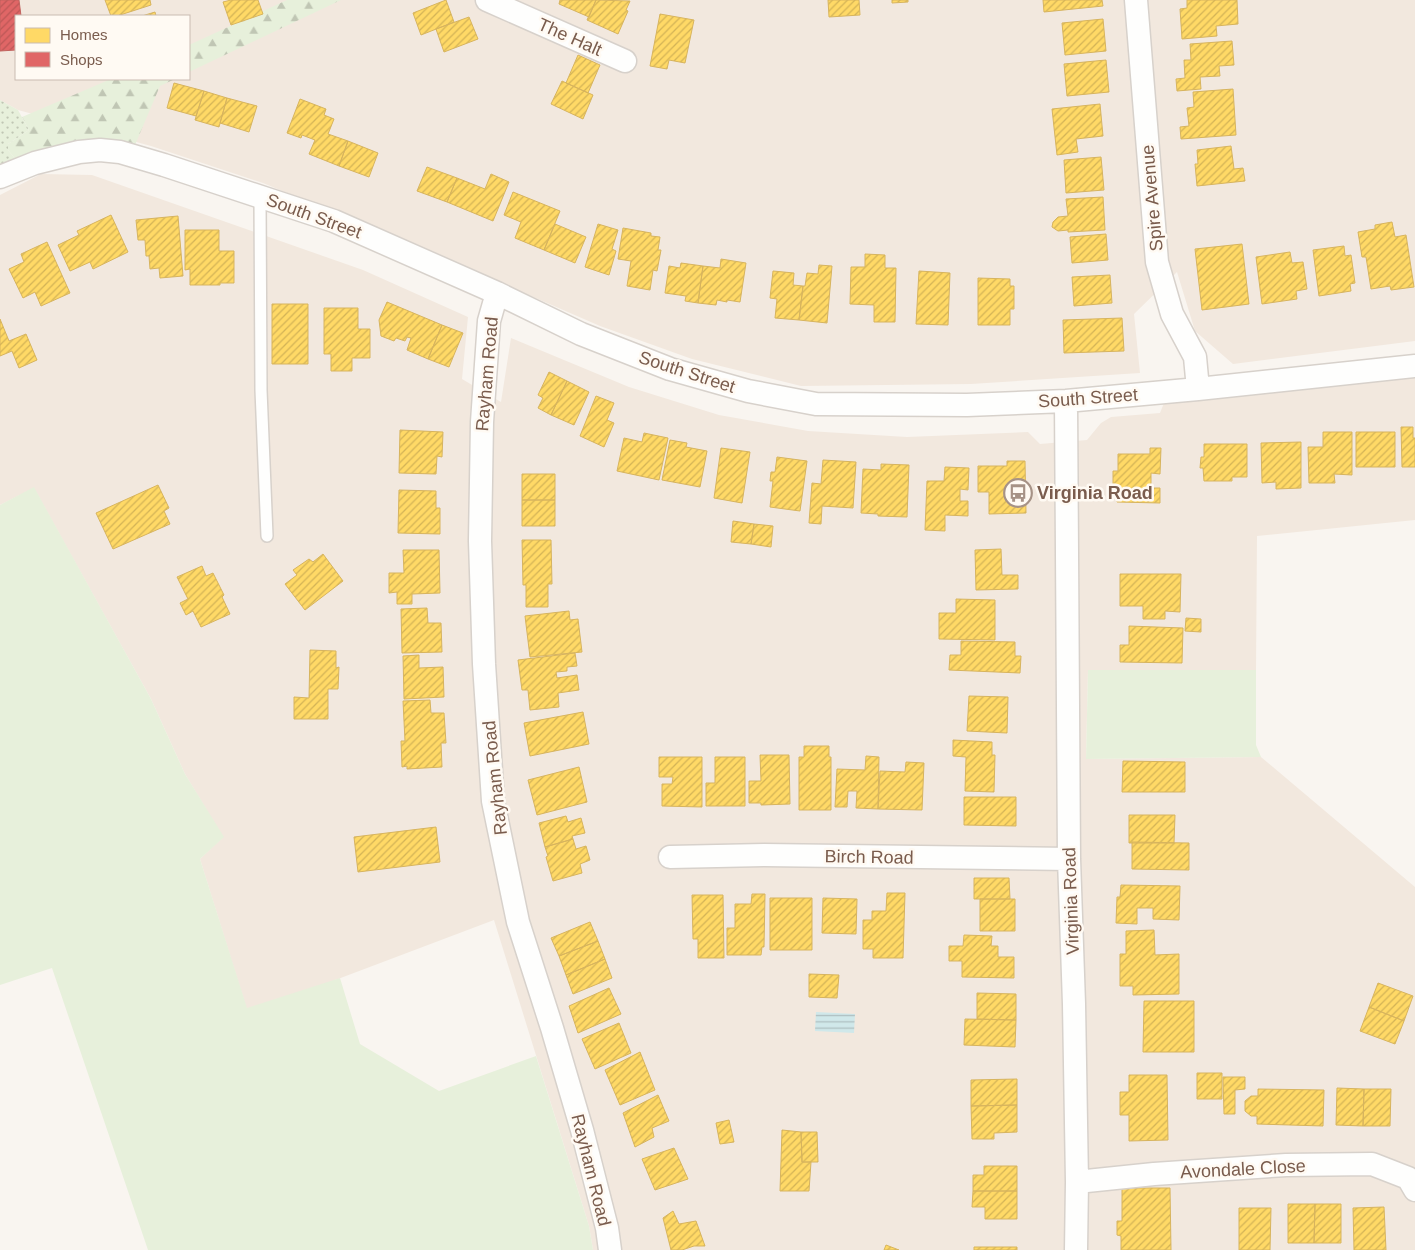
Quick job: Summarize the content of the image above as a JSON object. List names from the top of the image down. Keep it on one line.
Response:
{"streets":{"street":["The Halt","Spire Avenue","South Street","Rayham Road","Birch Road","Virginia Road","Avondale Close"]},"crossings":[["Spire Avenue","South Street"],["South Street","Rayham Road"],["South Street","Virginia Road"],["Birch Road","Virginia Road"],["Virginia Road","Avondale Close"]],"places":{"bus stop":["Virginia Road"]},"legend":["Homes","Shops"]}
